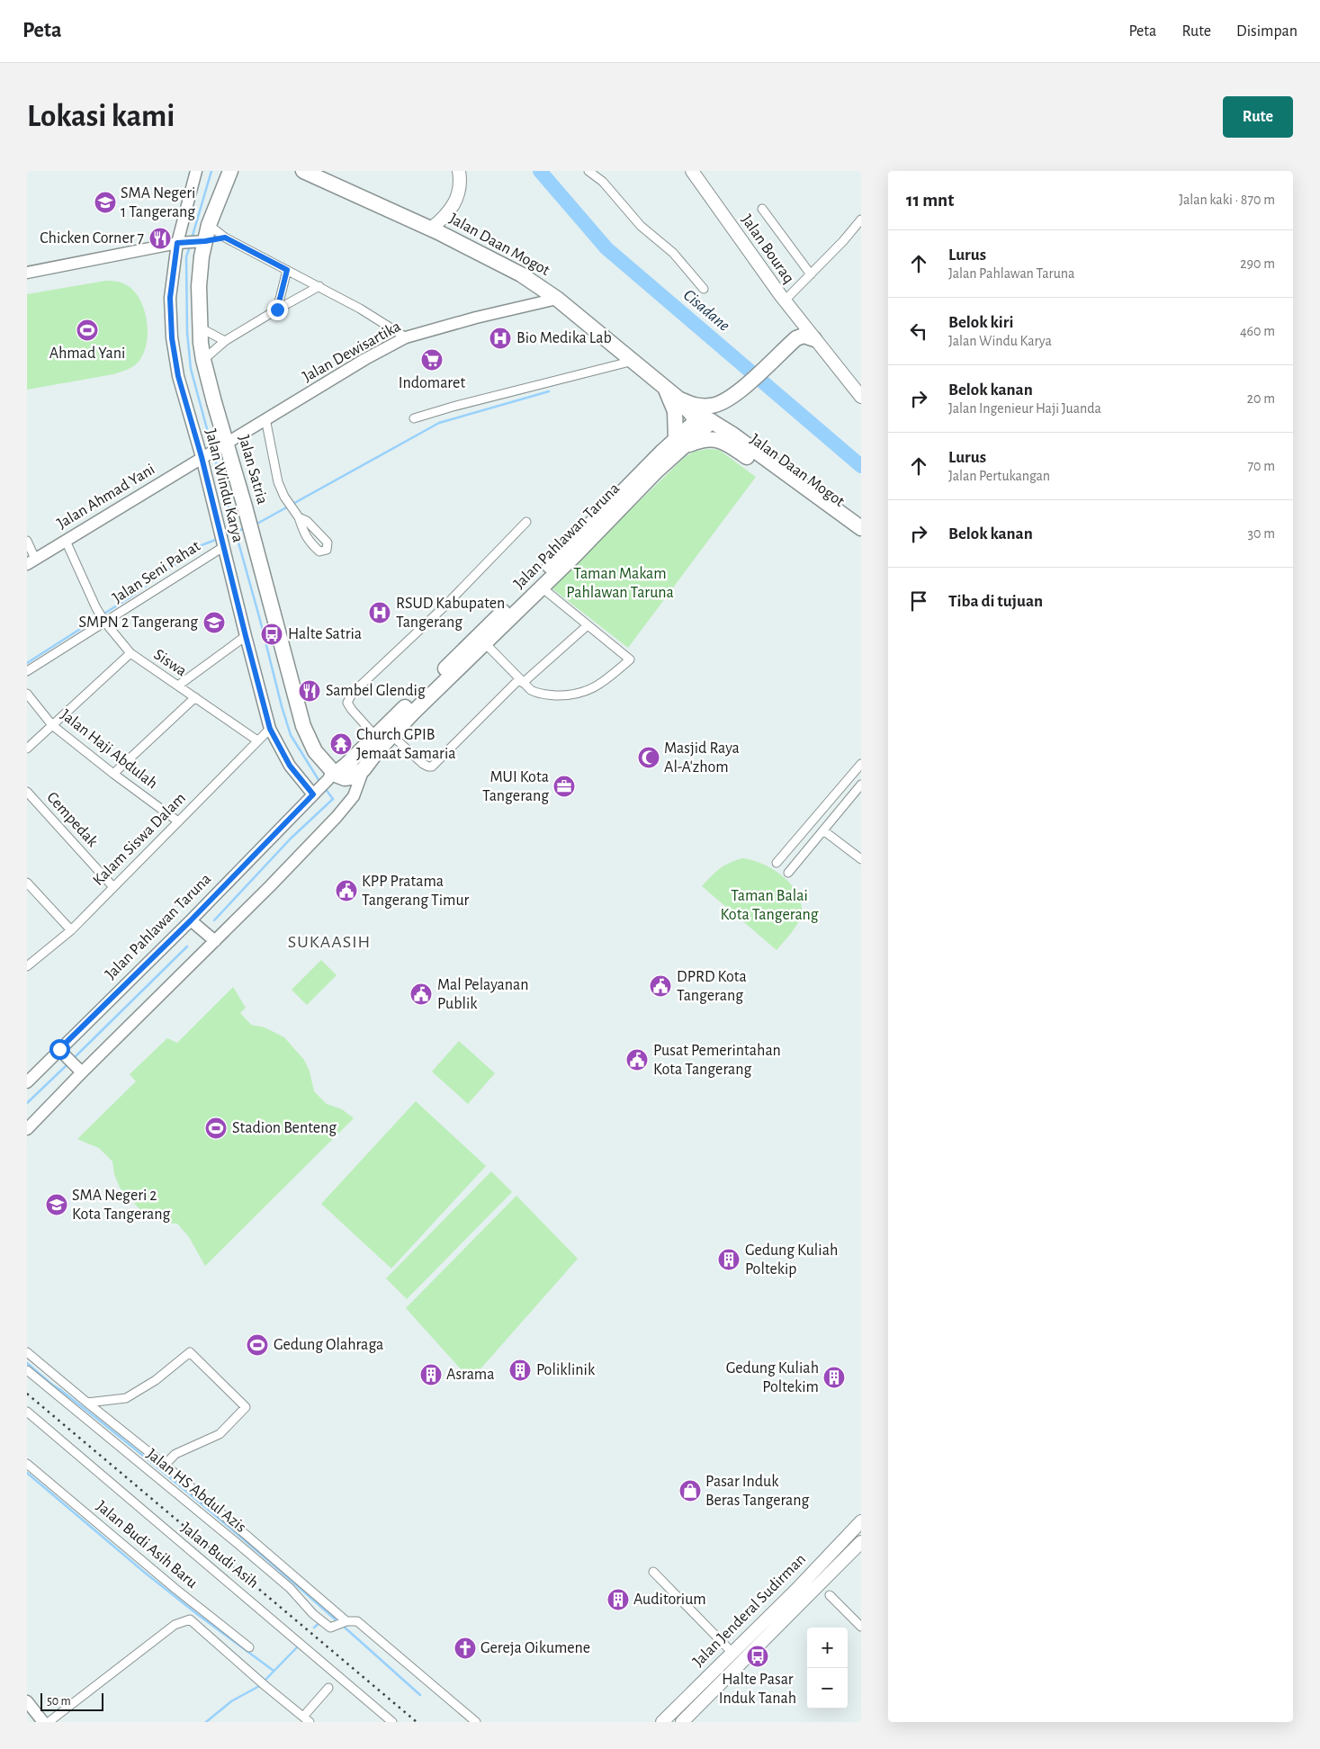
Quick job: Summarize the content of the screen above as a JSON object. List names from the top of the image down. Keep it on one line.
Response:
{"streets":{"highway":["Jalan Daan Mogot","Jalan Satria","Jalan Pahlawan Taruna"],"main road":["Jalan Bouraq","Jalan Dewisartika","Jalan Windu Karya","Jalan Ahmad Yani","Jalan Jenderal Sudirman"],"street":["Jalan Seni Pahat","Siswa","Jalan Haji Abdulah","Cempedak","Kalam Siswa Dalam","Jalan HS Abdul Azis","Jalan Budi Asih Baru","Jalan Budi Asih"]},"crossings":[["Jalan Daan Mogot","Jalan Dewisartika"],["Jalan Daan Mogot","Jalan Pahlawan Taruna"],["Jalan Dewisartika","Jalan Satria"],["Jalan Dewisartika","Jalan Windu Karya"],["Jalan Dewisartika","Jalan Ahmad Yani"],["Jalan Satria","Jalan Pahlawan Taruna"],["Jalan Windu Karya","Jalan Ahmad Yani"],["Jalan Windu Karya","Jalan Pahlawan Taruna"],["Jalan Windu Karya","Jalan Seni Pahat"],["Jalan Windu Karya","Kalam Siswa Dalam"],["Jalan Ahmad Yani","Siswa"],["Jalan Seni Pahat","Siswa"],["Siswa","Kalam Siswa Dalam"],["Jalan Haji Abdulah","Kalam Siswa Dalam"],["Cempedak","Kalam Siswa Dalam"]],"districts":["SUKAASIH"],"water":["Cisadane"],"parks":["Taman Makam Pahlawan Taruna","Taman Balai Kota Tangerang"],"places":{"school or university":["SMA Negeri 1 Tangerang","SMPN 2 Tangerang","SMA Negeri 2 Kota Tangerang"],"restaurant":["Chicken Corner 7","Sambel Glendig"],"sports":["Ahmad Yani","Stadion Benteng","Gedung Olahraga"],"hospital":["Bio Medika Lab","RSUD Kabupaten Tangerang"],"supermarket":["Indomaret"],"bus stop":["Halte Satria","Halte Pasar Induk Tanah"],"temple":["Church GPIB Jemaat Samaria"],"mosque":["Masjid Raya Al-A'zhom"],"office":["MUI Kota Tangerang"],"public building":["KPP Pratama Tangerang Timur","DPRD Kota Tangerang","Mal Pelayanan Publik","Pusat Pemerintahan Kota Tangerang"],"building":["Gedung Kuliah Poltekip","Poliklinik","Asrama","Gedung Kuliah Poltekim","Auditorium"],"shop":["Pasar Induk Beras Tangerang"],"church":["Gereja Oikumene"]},"scale_bar":"50 m","page":{"header":"Peta","nav":["Peta","Rute","Disimpan"],"buttons":"Rute","title":"Lokasi kami","heading":["11 mnt","Jalan kaki · 870 m"],"list":[["Lurus","Jalan Pahlawan Taruna","290 m"],["Belok kiri","Jalan Windu Karya","460 m"],["Belok kanan","Jalan Ingenieur Haji Juanda","20 m"],["Lurus","Jalan Pertukangan","70 m"],["Belok kanan","30 m"],"Tiba di tujuan"],"map_buttons":["+","−"],"scale":"50 m"}}
